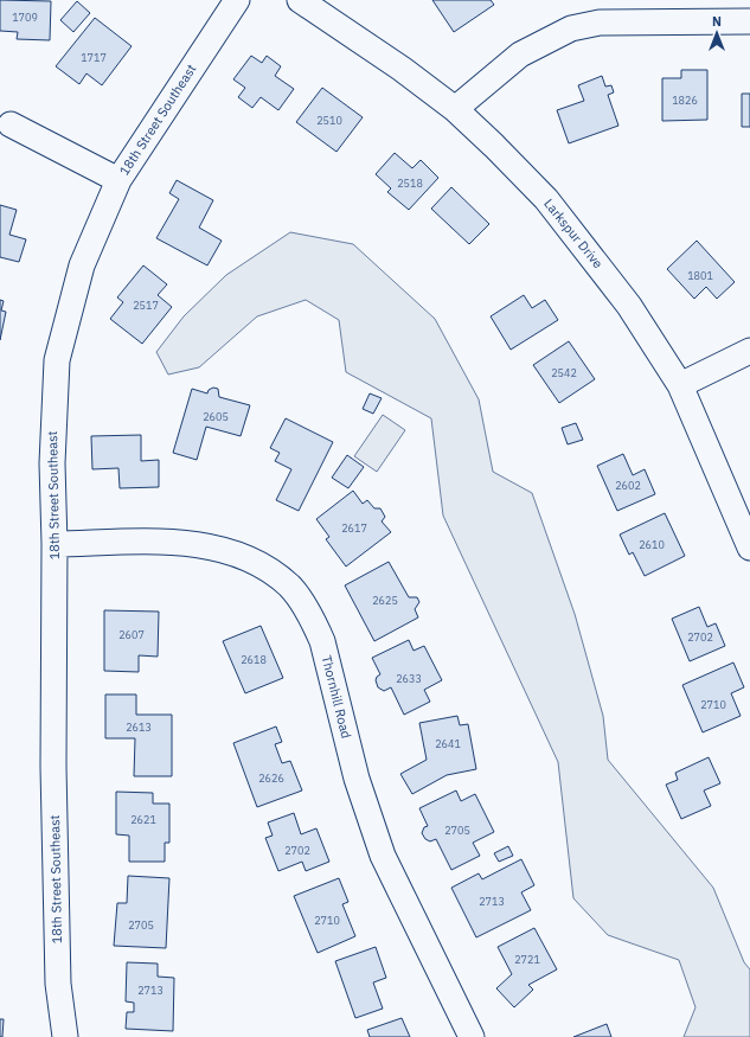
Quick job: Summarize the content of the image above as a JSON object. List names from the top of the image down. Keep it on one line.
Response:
{"streets":{"street":["18th Street Southeast","Larkspur Drive","Thornhill Road"]},"crossings":[["18th Street Southeast","Thornhill Road"]],"house_numbers":["1709","1717","1826","2510","2518","1801","2517","2542","2605","2602","2617","2610","2625","2607","2702","2618","2633","2710","2613","2641","2626","2621","2705","2702","2713","2710","2705","2721","2713"],"north":"top"}
